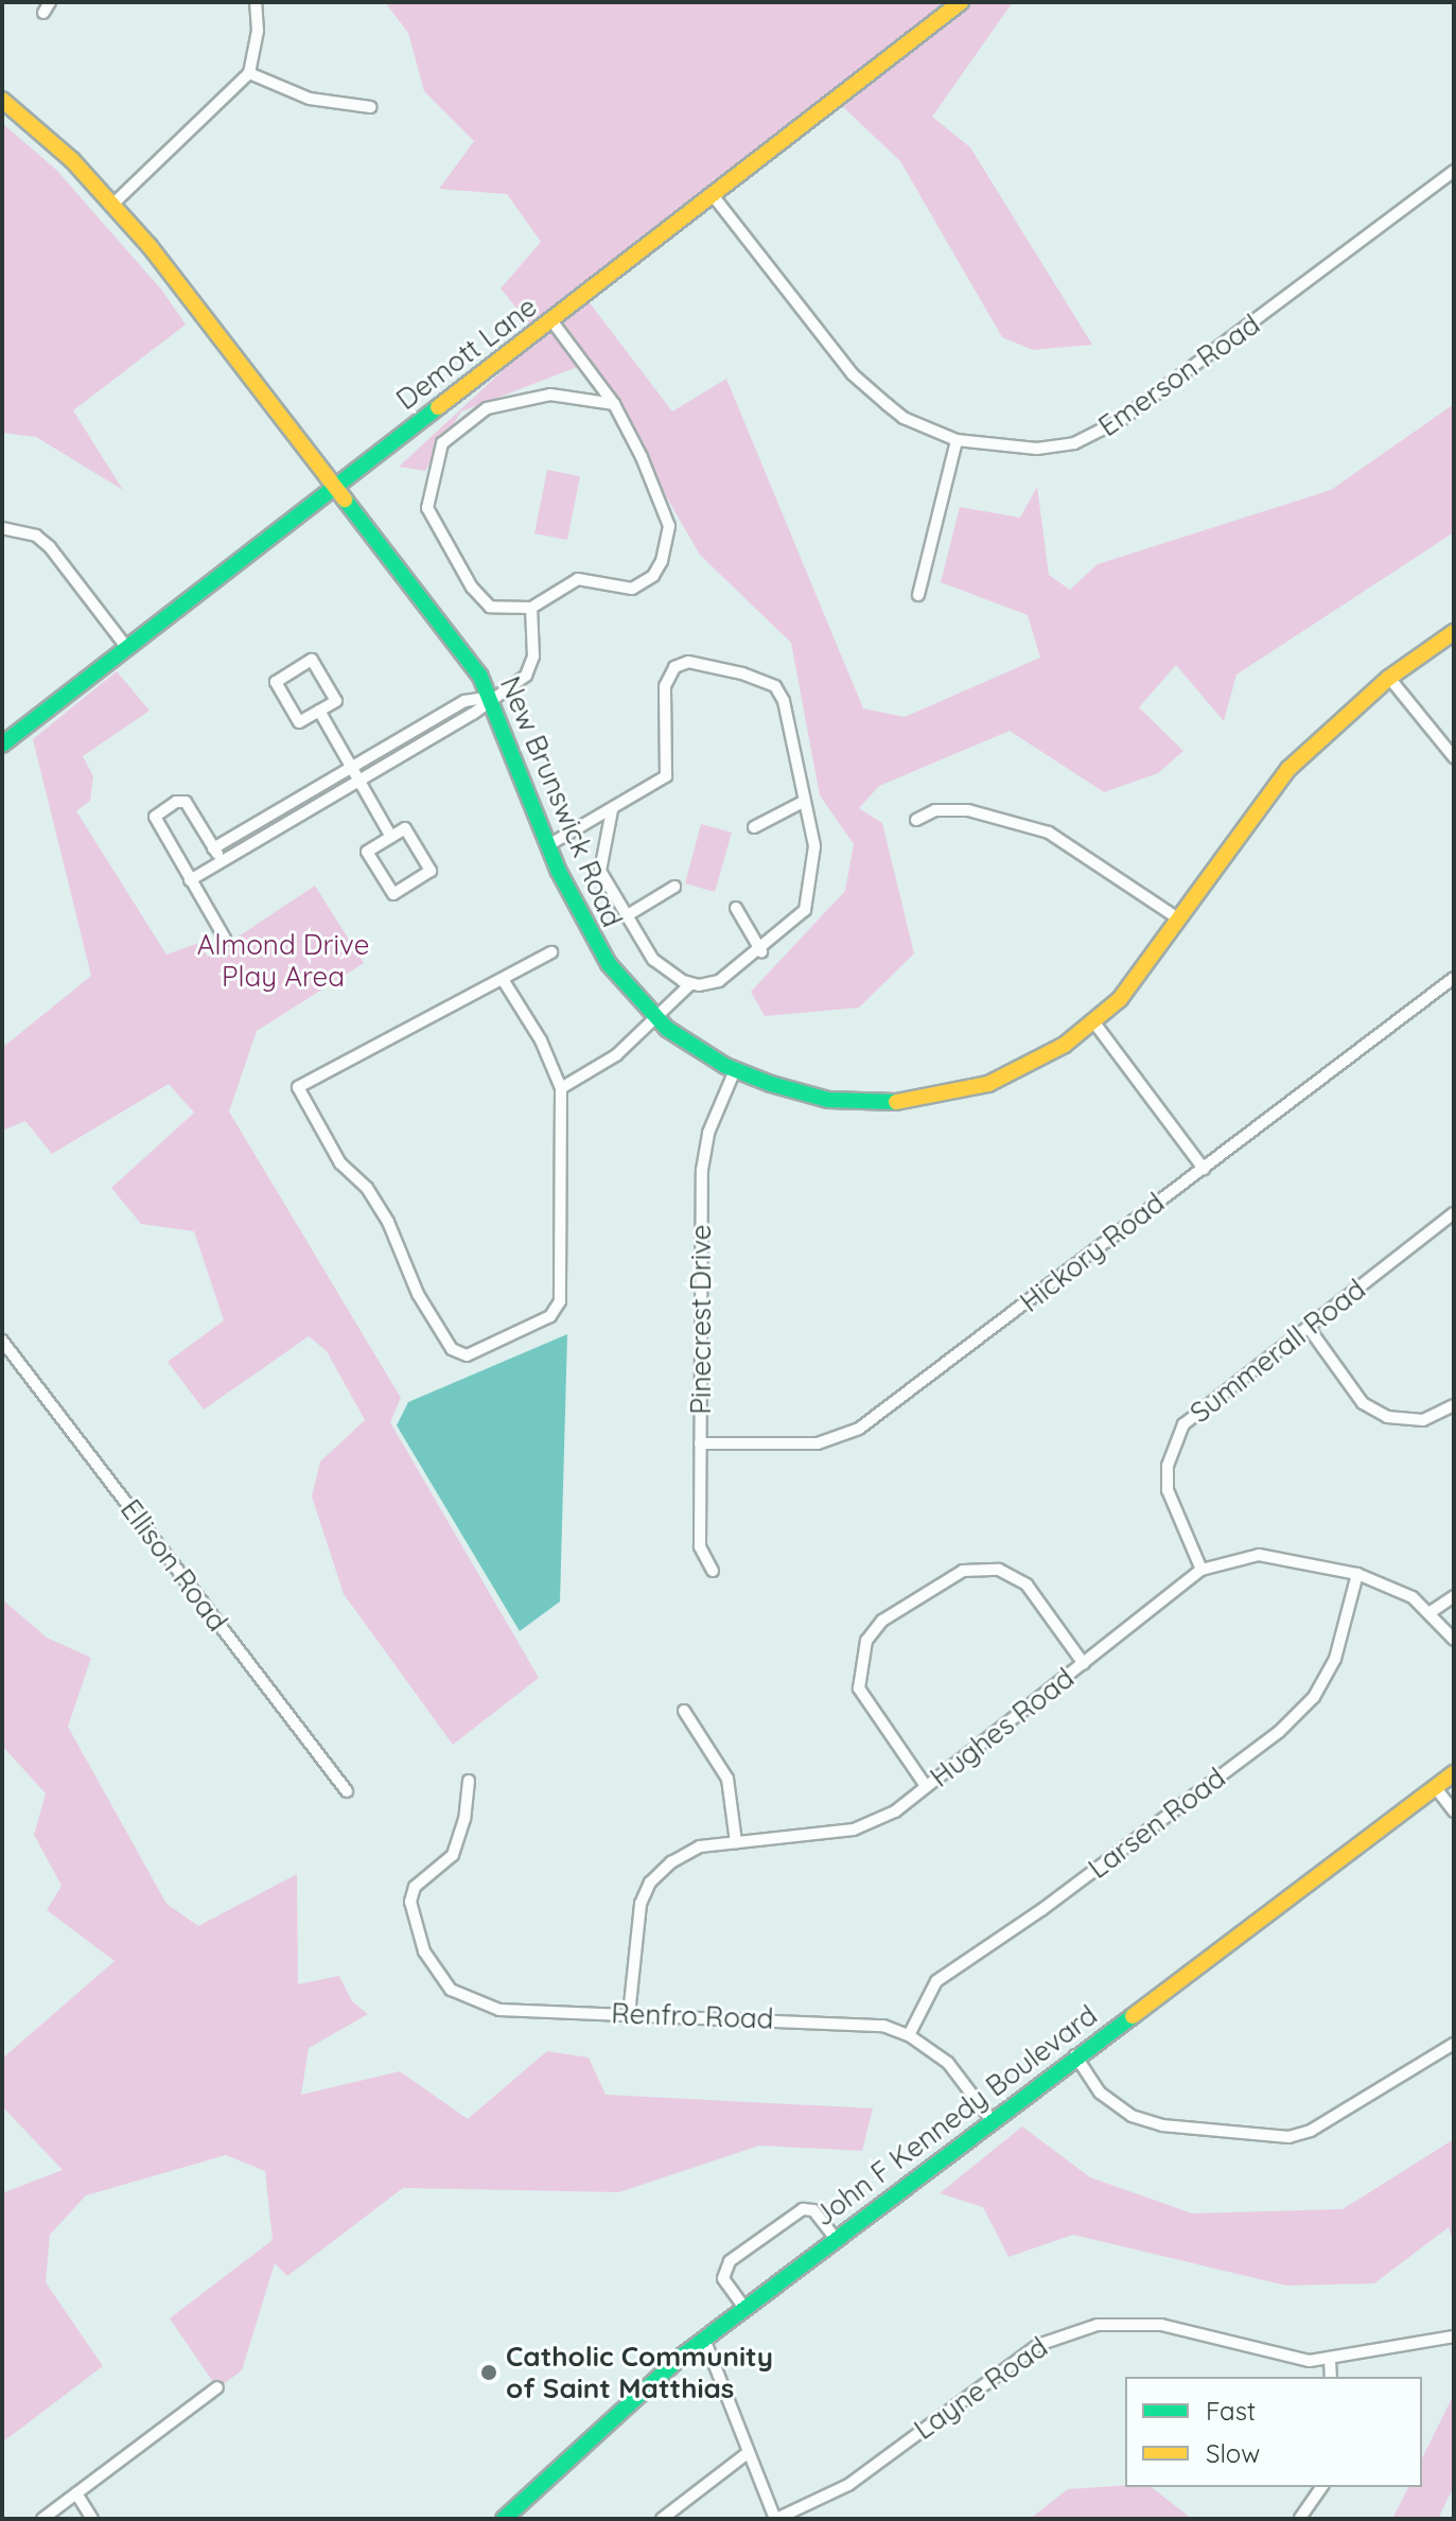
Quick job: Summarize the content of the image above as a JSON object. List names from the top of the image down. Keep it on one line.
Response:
{"streets":{"street":["Demott Lane","Emerson Road","New Brunswick Road","Hickory Road","Pinecrest Drive","Summerall Road","Ellison Road","Hughes Road","Larsen Road","Renfro Road","John F Kennedy Boulevard","Layne Road"]},"crossings":[["Demott Lane","Emerson Road"],["Demott Lane","New Brunswick Road"],["New Brunswick Road","Pinecrest Drive"],["Hickory Road","Pinecrest Drive"],["Summerall Road","Hughes Road"],["Hughes Road","Larsen Road"],["Hughes Road","Renfro Road"],["Larsen Road","Renfro Road"],["Renfro Road","John F Kennedy Boulevard"]],"parks":["Almond Drive Play Area"],"places":["Catholic Community of Saint Matthias"],"legend":["Fast","Slow"]}
